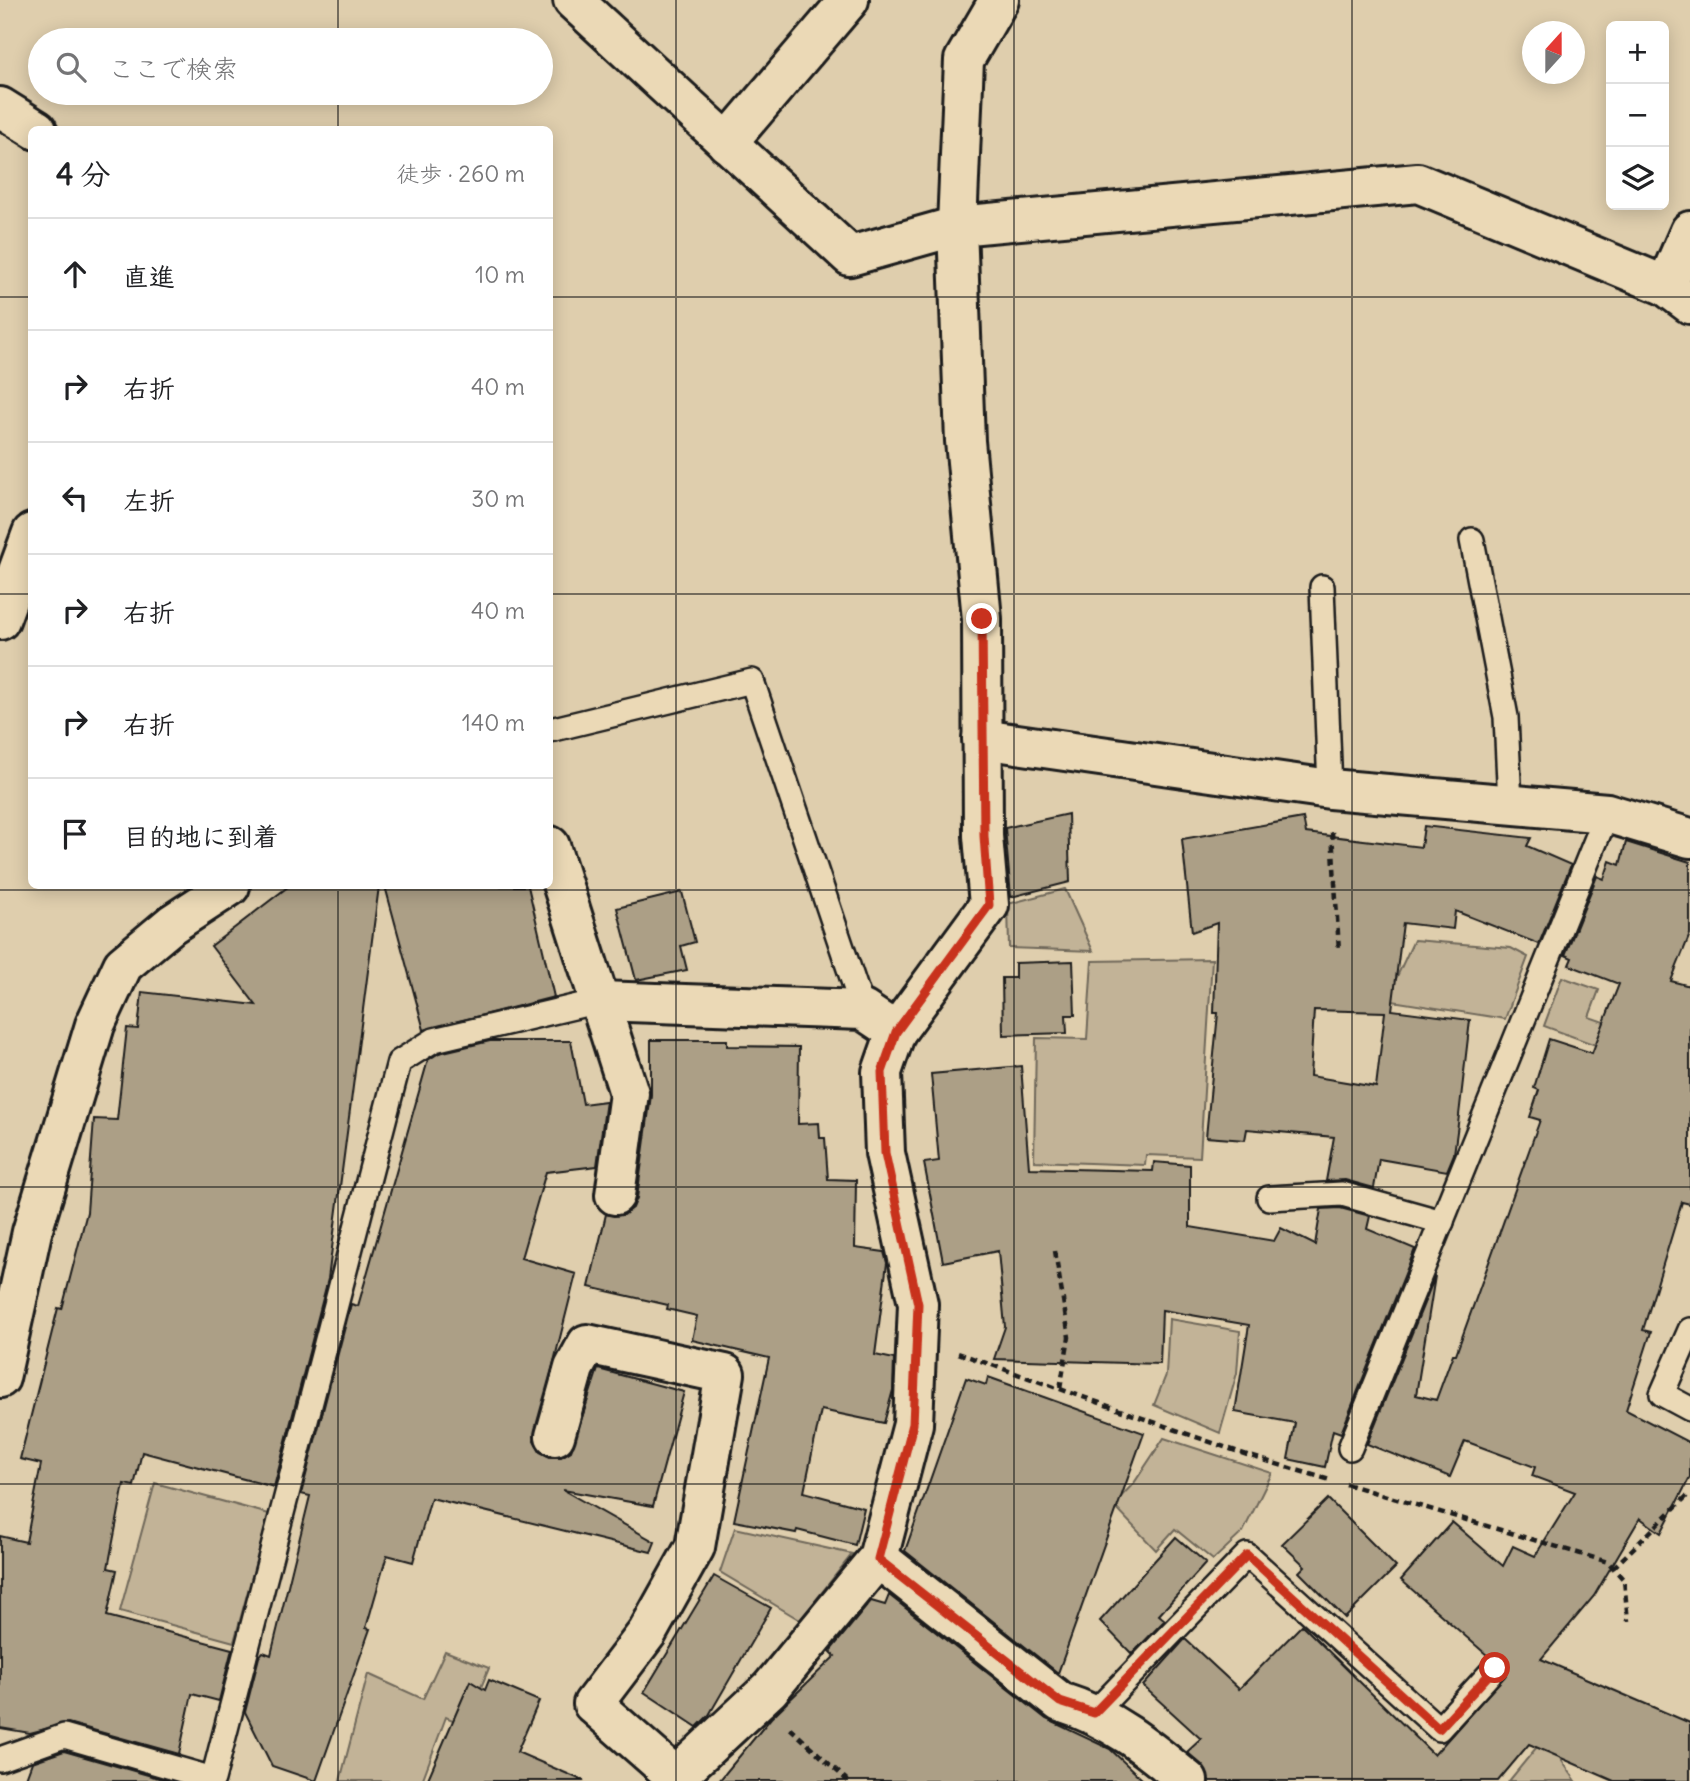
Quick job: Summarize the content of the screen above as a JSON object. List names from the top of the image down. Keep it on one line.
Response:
{"north":"top","page":{"map_buttons":["+","−"],"search":"ここで検索","heading":["4 分","徒歩 · 260 m"],"list":[["直進","10 m"],["右折","40 m"],["左折","30 m"],["右折","40 m"],["右折","140 m"],"目的地に到着"]}}
